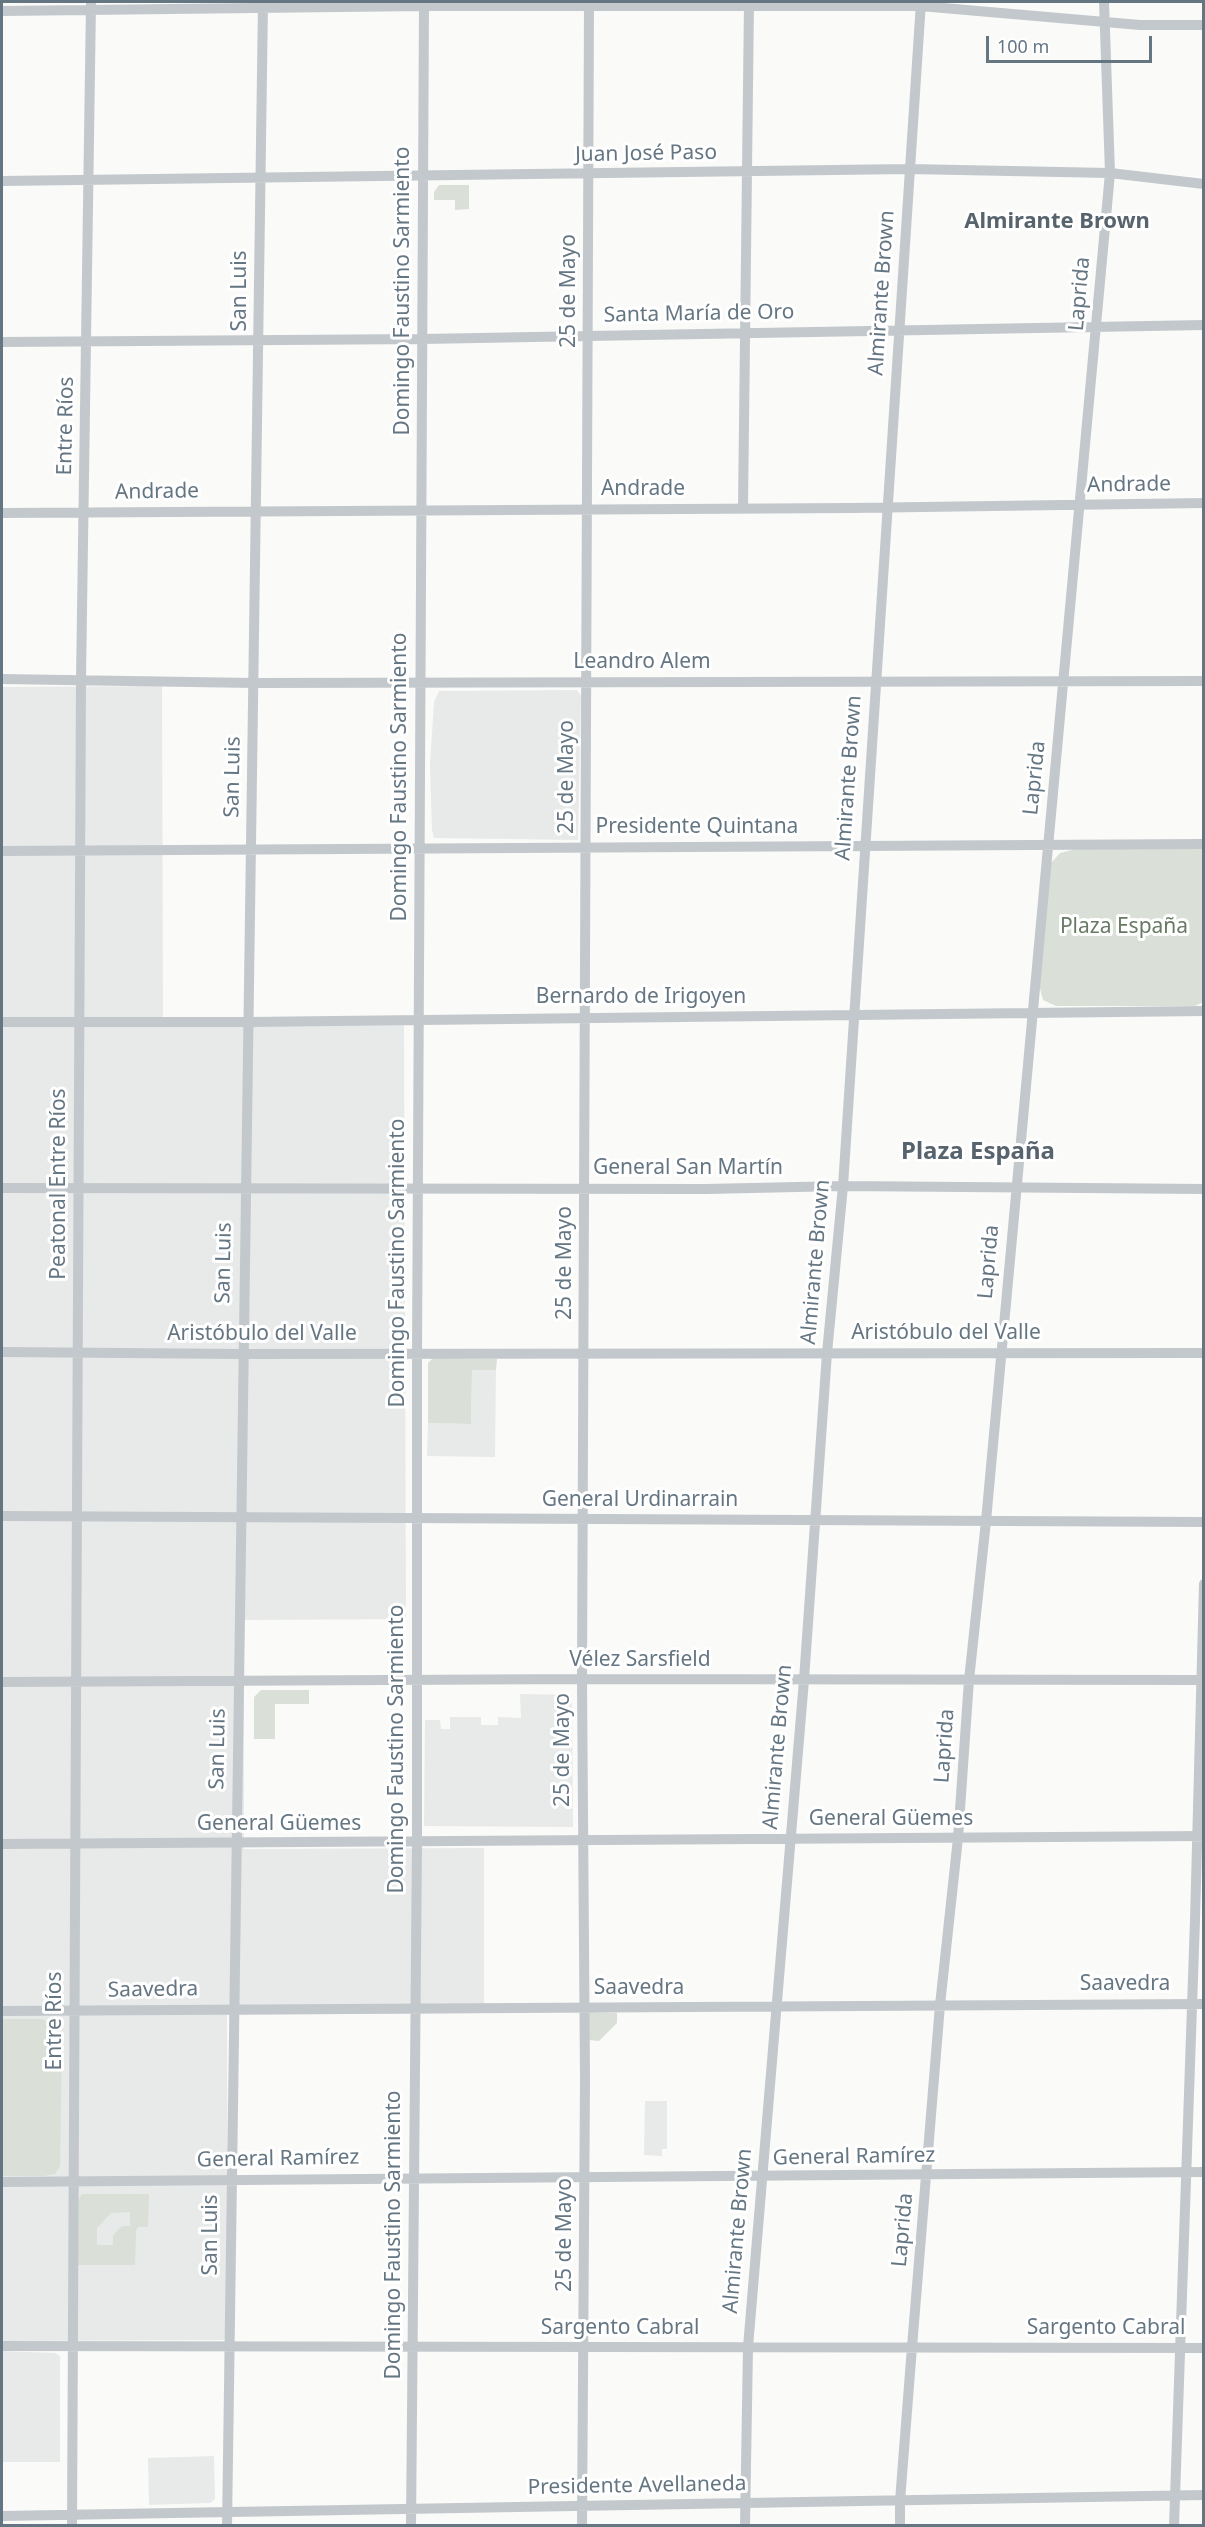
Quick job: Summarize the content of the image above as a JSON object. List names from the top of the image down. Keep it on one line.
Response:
{"streets":{"street":["Juan José Paso","San Luis","Domingo Faustino Sarmiento","25 de Mayo","Almirante Brown","Laprida","Santa María de Oro","Entre Ríos","Andrade","Leandro Alem","Presidente Quintana","Bernardo de Irigoyen","General San Martín","Peatonal Entre Ríos","Aristóbulo del Valle","General Urdinarrain","Vélez Sarsfield","General Güemes","Saavedra","General Ramírez","Sargento Cabral","Presidente Avellaneda"]},"crossings":[["Juan José Paso","San Luis"],["Juan José Paso","Domingo Faustino Sarmiento"],["Juan José Paso","25 de Mayo"],["Juan José Paso","Almirante Brown"],["Juan José Paso","Laprida"],["Juan José Paso","Entre Ríos"],["San Luis","Santa María de Oro"],["San Luis","Andrade"],["San Luis","Leandro Alem"],["San Luis","Presidente Quintana"],["San Luis","Bernardo de Irigoyen"],["San Luis","General San Martín"],["San Luis","Aristóbulo del Valle"],["San Luis","General Urdinarrain"],["San Luis","Vélez Sarsfield"],["San Luis","General Güemes"],["San Luis","Saavedra"],["San Luis","General Ramírez"],["San Luis","Sargento Cabral"],["San Luis","Presidente Avellaneda"],["Domingo Faustino Sarmiento","Santa María de Oro"],["Domingo Faustino Sarmiento","Andrade"],["Domingo Faustino Sarmiento","Leandro Alem"],["Domingo Faustino Sarmiento","Presidente Quintana"],["Domingo Faustino Sarmiento","Bernardo de Irigoyen"],["Domingo Faustino Sarmiento","General San Martín"],["Domingo Faustino Sarmiento","Aristóbulo del Valle"],["Domingo Faustino Sarmiento","General Urdinarrain"],["Domingo Faustino Sarmiento","Vélez Sarsfield"],["Domingo Faustino Sarmiento","General Güemes"],["Domingo Faustino Sarmiento","Saavedra"],["Domingo Faustino Sarmiento","General Ramírez"],["Domingo Faustino Sarmiento","Sargento Cabral"],["Domingo Faustino Sarmiento","Presidente Avellaneda"],["25 de Mayo","Santa María de Oro"],["25 de Mayo","Andrade"],["25 de Mayo","Leandro Alem"],["25 de Mayo","Presidente Quintana"],["25 de Mayo","Bernardo de Irigoyen"],["25 de Mayo","General San Martín"],["25 de Mayo","Aristóbulo del Valle"],["25 de Mayo","General Urdinarrain"],["25 de Mayo","Vélez Sarsfield"],["25 de Mayo","General Güemes"],["25 de Mayo","Saavedra"],["25 de Mayo","General Ramírez"],["25 de Mayo","Sargento Cabral"],["25 de Mayo","Presidente Avellaneda"],["Almirante Brown","Santa María de Oro"],["Almirante Brown","Andrade"],["Almirante Brown","Leandro Alem"],["Almirante Brown","Presidente Quintana"],["Almirante Brown","Bernardo de Irigoyen"],["Almirante Brown","General San Martín"],["Almirante Brown","Aristóbulo del Valle"],["Almirante Brown","General Urdinarrain"],["Almirante Brown","Vélez Sarsfield"],["Almirante Brown","General Güemes"],["Almirante Brown","Saavedra"],["Almirante Brown","General Ramírez"],["Almirante Brown","Sargento Cabral"],["Almirante Brown","Presidente Avellaneda"],["Laprida","Santa María de Oro"],["Laprida","Andrade"],["Laprida","Leandro Alem"],["Laprida","Presidente Quintana"],["Laprida","Bernardo de Irigoyen"],["Laprida","General San Martín"],["Laprida","Aristóbulo del Valle"],["Laprida","General Urdinarrain"],["Laprida","Vélez Sarsfield"],["Laprida","General Güemes"],["Laprida","Saavedra"],["Laprida","General Ramírez"],["Laprida","Sargento Cabral"],["Laprida","Presidente Avellaneda"],["Santa María de Oro","Entre Ríos"],["Entre Ríos","Andrade"],["Entre Ríos","Leandro Alem"],["Entre Ríos","Presidente Quintana"],["Entre Ríos","Peatonal Entre Ríos"],["Entre Ríos","General Urdinarrain"],["Entre Ríos","Vélez Sarsfield"],["Entre Ríos","General Güemes"],["Entre Ríos","Saavedra"],["Entre Ríos","General Ramírez"],["Entre Ríos","Sargento Cabral"],["Entre Ríos","Presidente Avellaneda"],["Presidente Quintana","Peatonal Entre Ríos"],["Bernardo de Irigoyen","Peatonal Entre Ríos"],["General San Martín","Peatonal Entre Ríos"],["Peatonal Entre Ríos","Aristóbulo del Valle"],["Peatonal Entre Ríos","General Urdinarrain"]],"districts":["Almirante Brown","Plaza España"],"parks":["Plaza España"],"scale_bar":"100 m"}
